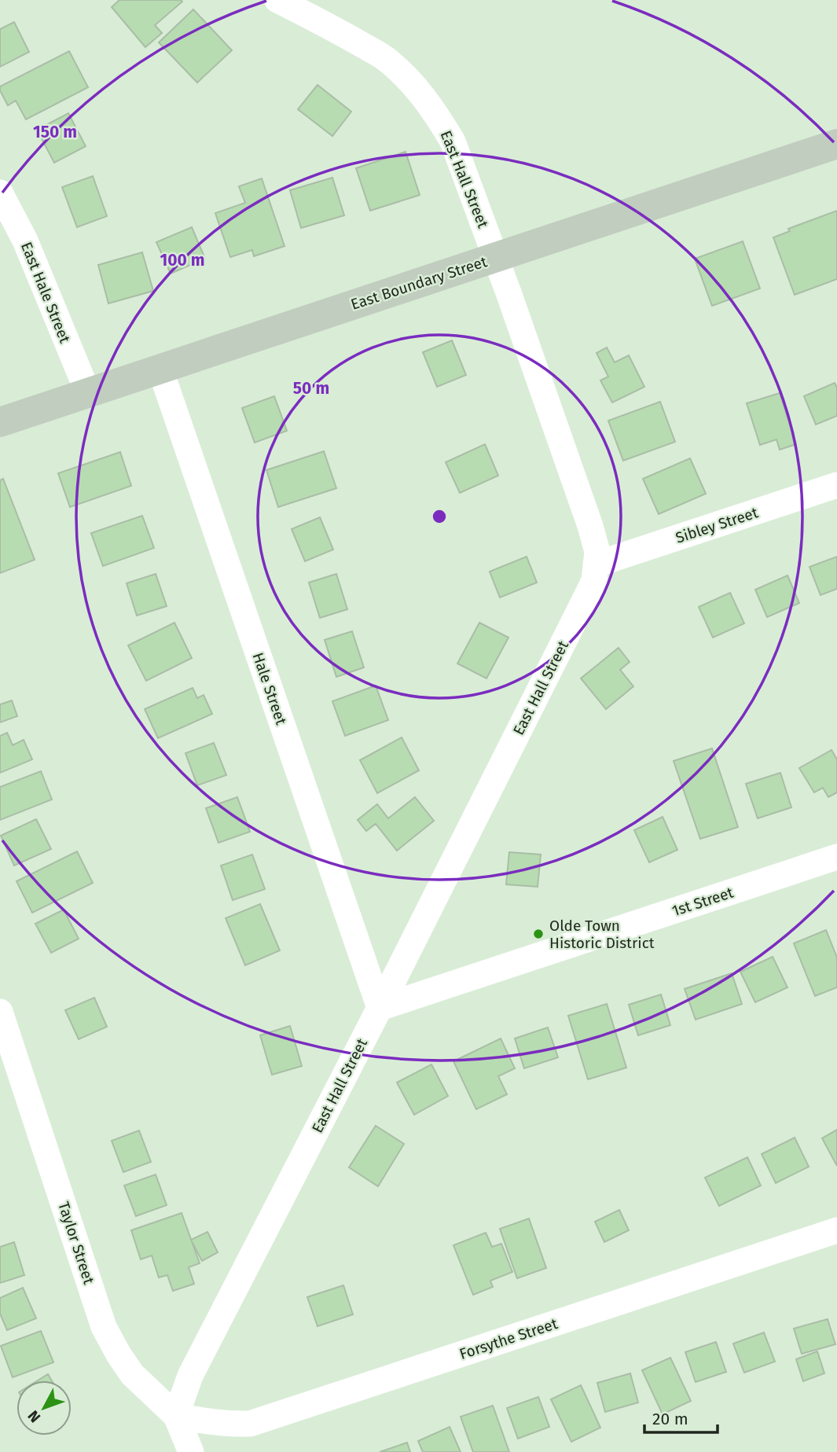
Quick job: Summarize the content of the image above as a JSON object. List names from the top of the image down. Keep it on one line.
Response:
{"streets":{"main road":["East Boundary Street"],"street":["East Hall Street","East Hale Street","Sibley Street","Hale Street","1st Street","Taylor Street","Forsythe Street"]},"crossings":[["East Hall Street","East Boundary Street"],["East Hall Street","Sibley Street"],["East Hall Street","Hale Street"],["East Hall Street","1st Street"],["East Hall Street","Taylor Street"],["East Hall Street","Forsythe Street"],["East Boundary Street","East Hale Street"],["East Boundary Street","Hale Street"],["Hale Street","1st Street"],["Taylor Street","Forsythe Street"]],"places":["Olde Town Historic District"],"scale_bar":"20 m","north":"bottom left","rings":["150 m","100 m","50 m"]}
